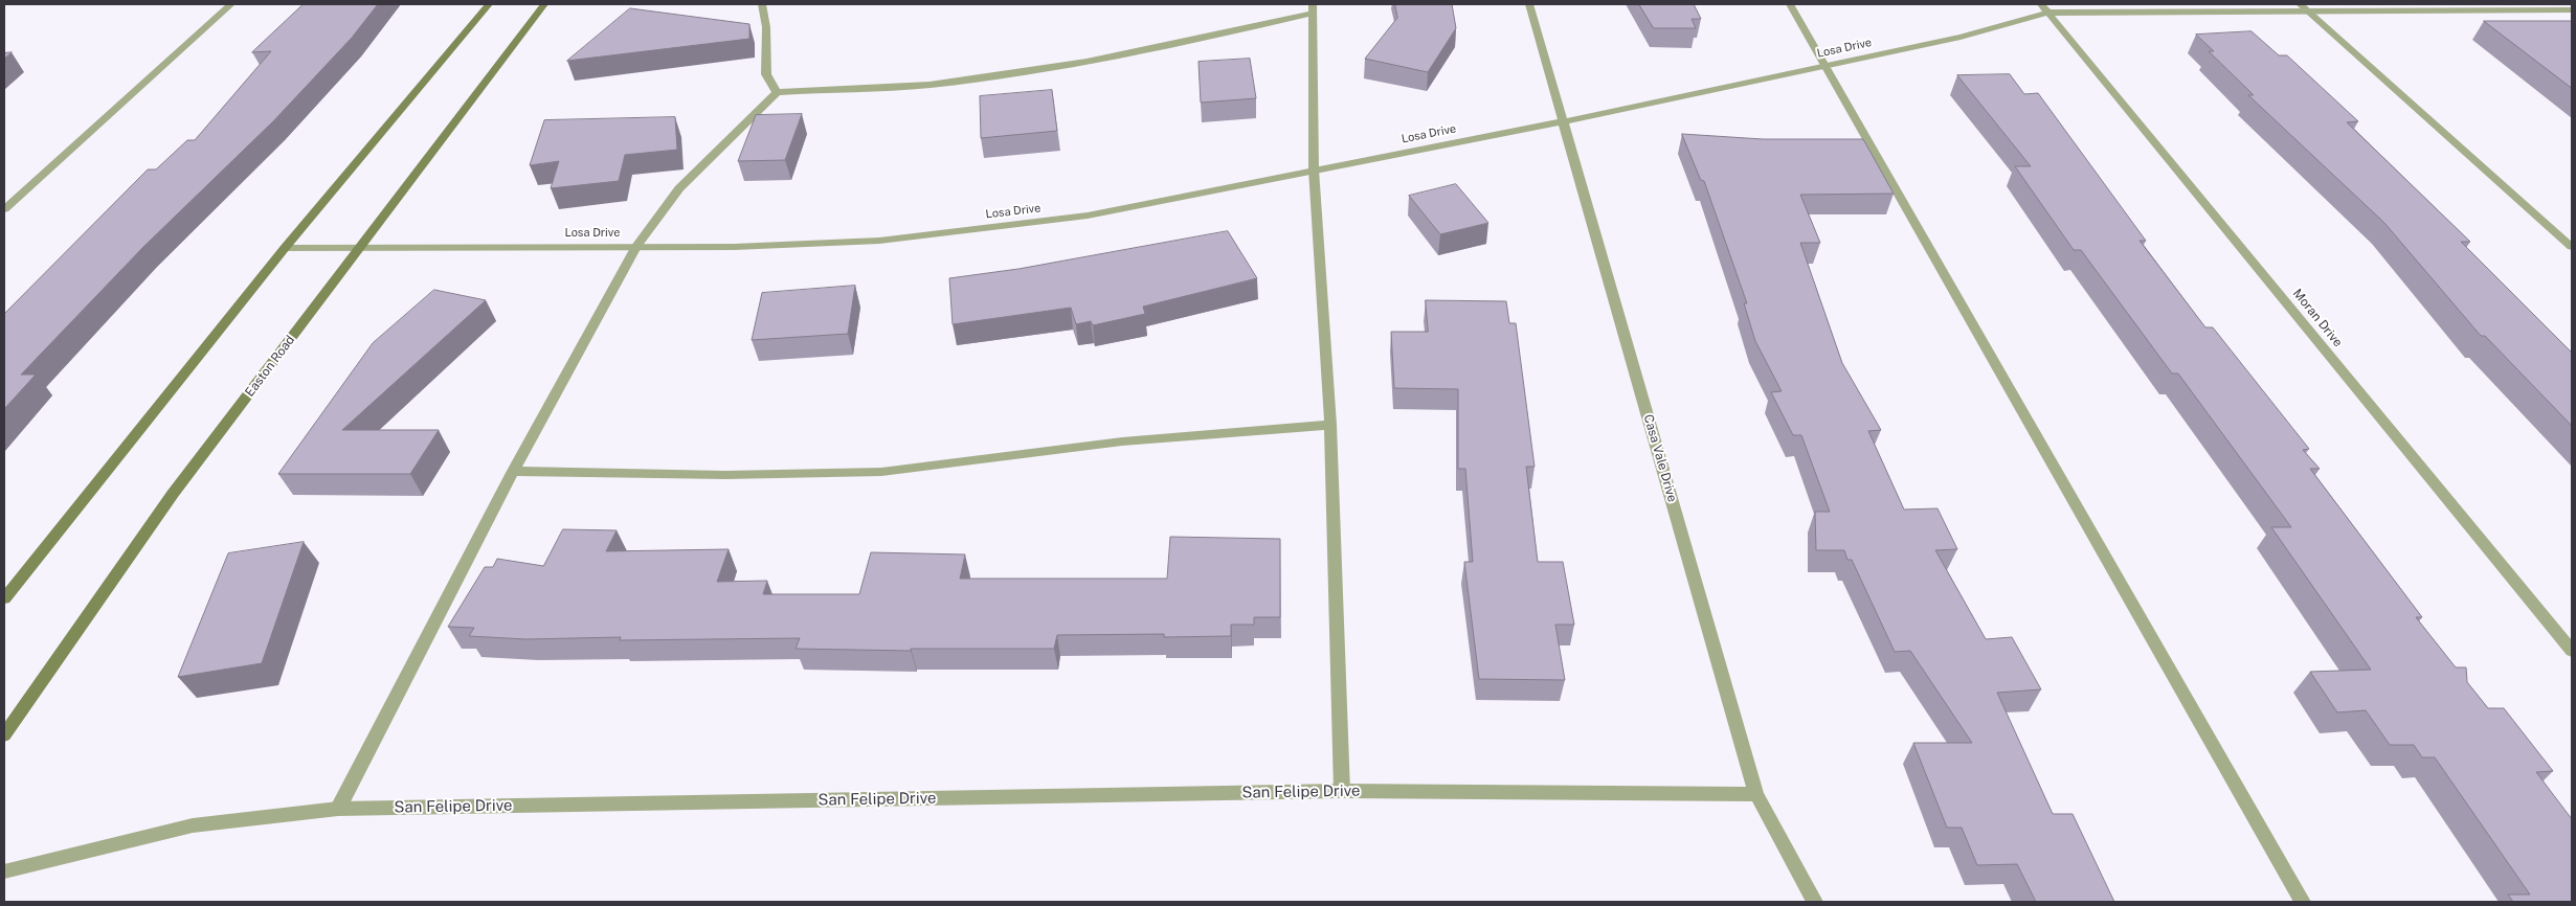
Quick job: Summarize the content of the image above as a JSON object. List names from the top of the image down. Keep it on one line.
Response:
{"streets":{"main road":["Easton Road"],"street":["Losa Drive","Moran Drive","Casa Vale Drive","San Felipe Drive"]},"crossings":[["Losa Drive","Moran Drive"],["Losa Drive","Easton Road"],["Losa Drive","Casa Vale Drive"],["Casa Vale Drive","San Felipe Drive"]]}
